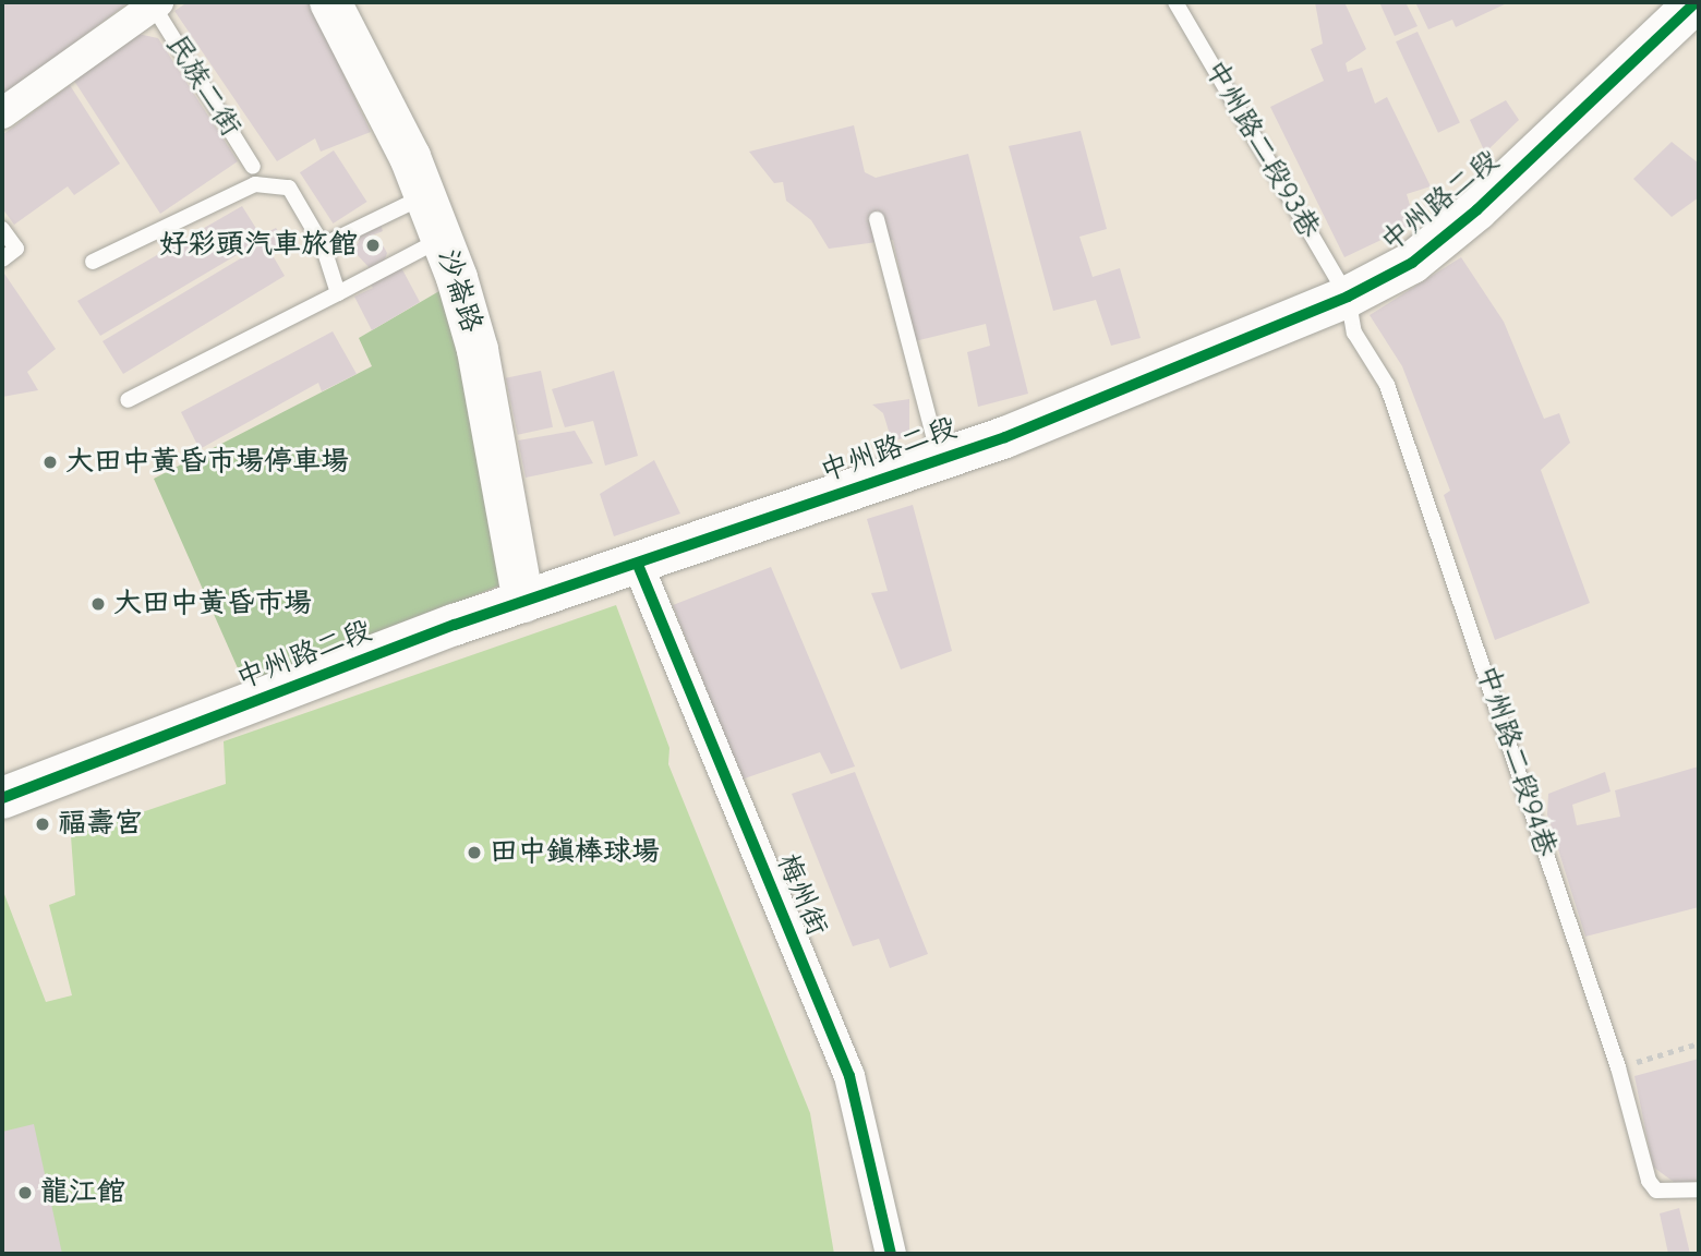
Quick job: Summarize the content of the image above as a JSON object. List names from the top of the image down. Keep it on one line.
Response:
{"streets":{"street":["民族二街","中州路二段","沙崙路","梅州街"],"lane":["中州路二段93巷","中州路二段94巷"]},"crossings":[["中州路二段93巷","中州路二段"],["中州路二段93巷","中州路二段94巷"],["中州路二段","沙崙路"],["中州路二段","中州路二段94巷"],["中州路二段","梅州街"]],"places":["好彩頭汽車旅館","大田中黃昏市場停車場","大田中黃昏市場","福壽宮","田中鎮棒球場","龍江館"]}
